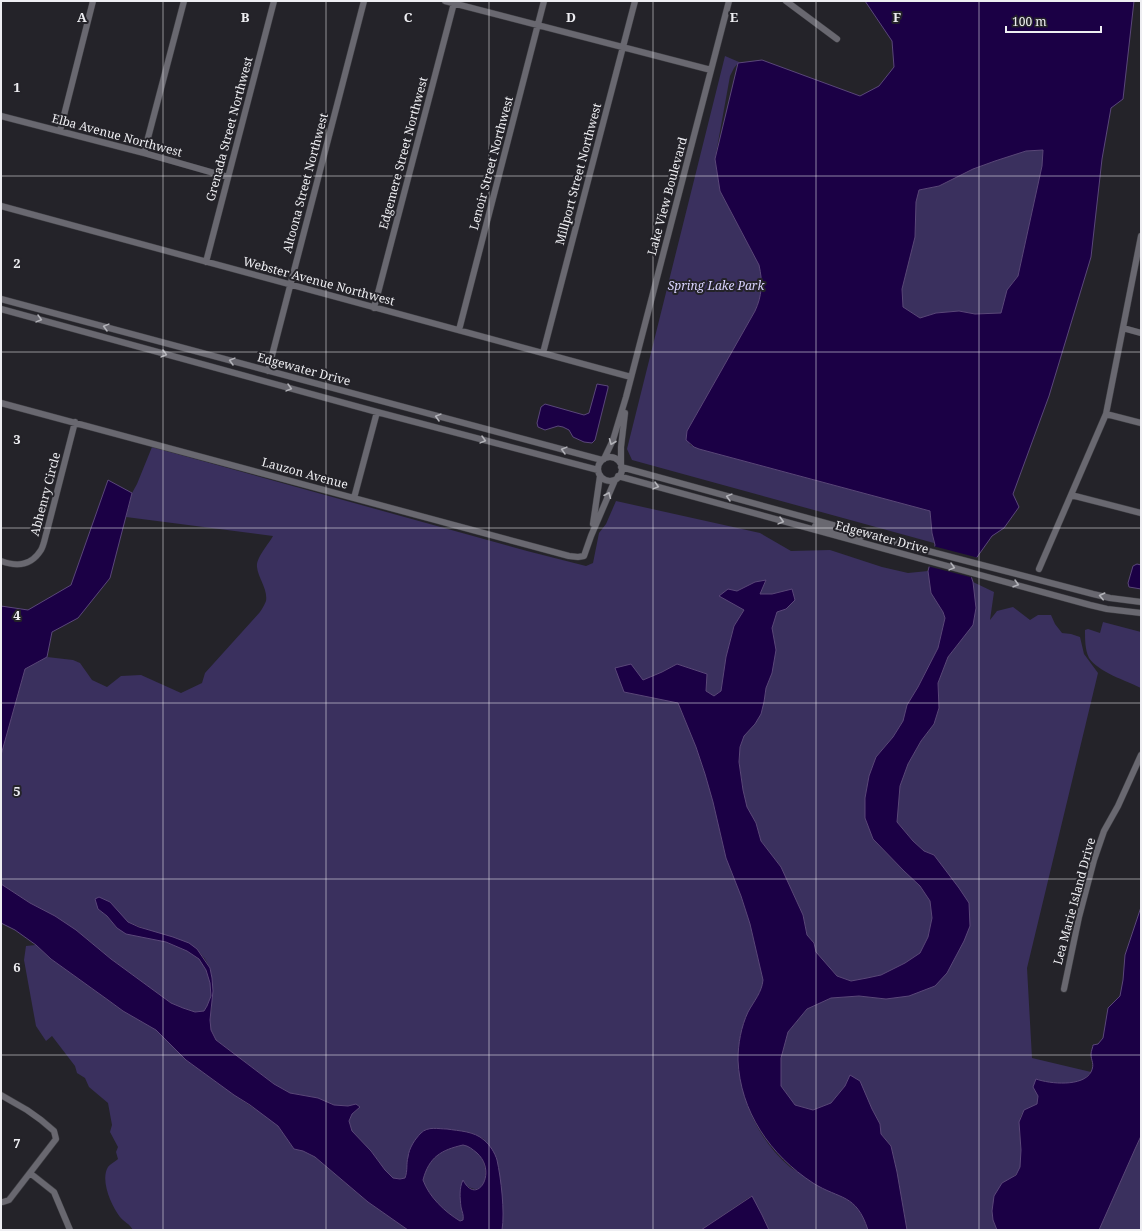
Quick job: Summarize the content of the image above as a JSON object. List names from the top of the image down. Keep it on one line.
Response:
{"streets":{"street":["Grenada Street Northwest","Elba Avenue Northwest","Edgemere Street Northwest","Lenoir Street Northwest","Millport Street Northwest","Altoona Street Northwest","Lake View Boulevard","Webster Avenue Northwest","Edgewater Drive","Lauzon Avenue","Abhenry Circle","Lea Marie Island Drive"]},"crossings":[["Grenada Street Northwest","Elba Avenue Northwest"],["Grenada Street Northwest","Webster Avenue Northwest"],["Edgemere Street Northwest","Webster Avenue Northwest"],["Lenoir Street Northwest","Webster Avenue Northwest"],["Millport Street Northwest","Webster Avenue Northwest"],["Altoona Street Northwest","Webster Avenue Northwest"],["Altoona Street Northwest","Edgewater Drive"],["Lake View Boulevard","Webster Avenue Northwest"],["Lake View Boulevard","Edgewater Drive"],["Lake View Boulevard","Lauzon Avenue"],["Edgewater Drive","Lauzon Avenue"],["Lauzon Avenue","Abhenry Circle"]],"parks":["Spring Lake Park"],"scale_bar":"100 m","grid":{"columns":["A","B","C","D","E","F"],"rows":["1","2","3","4","5","6","7"]}}
